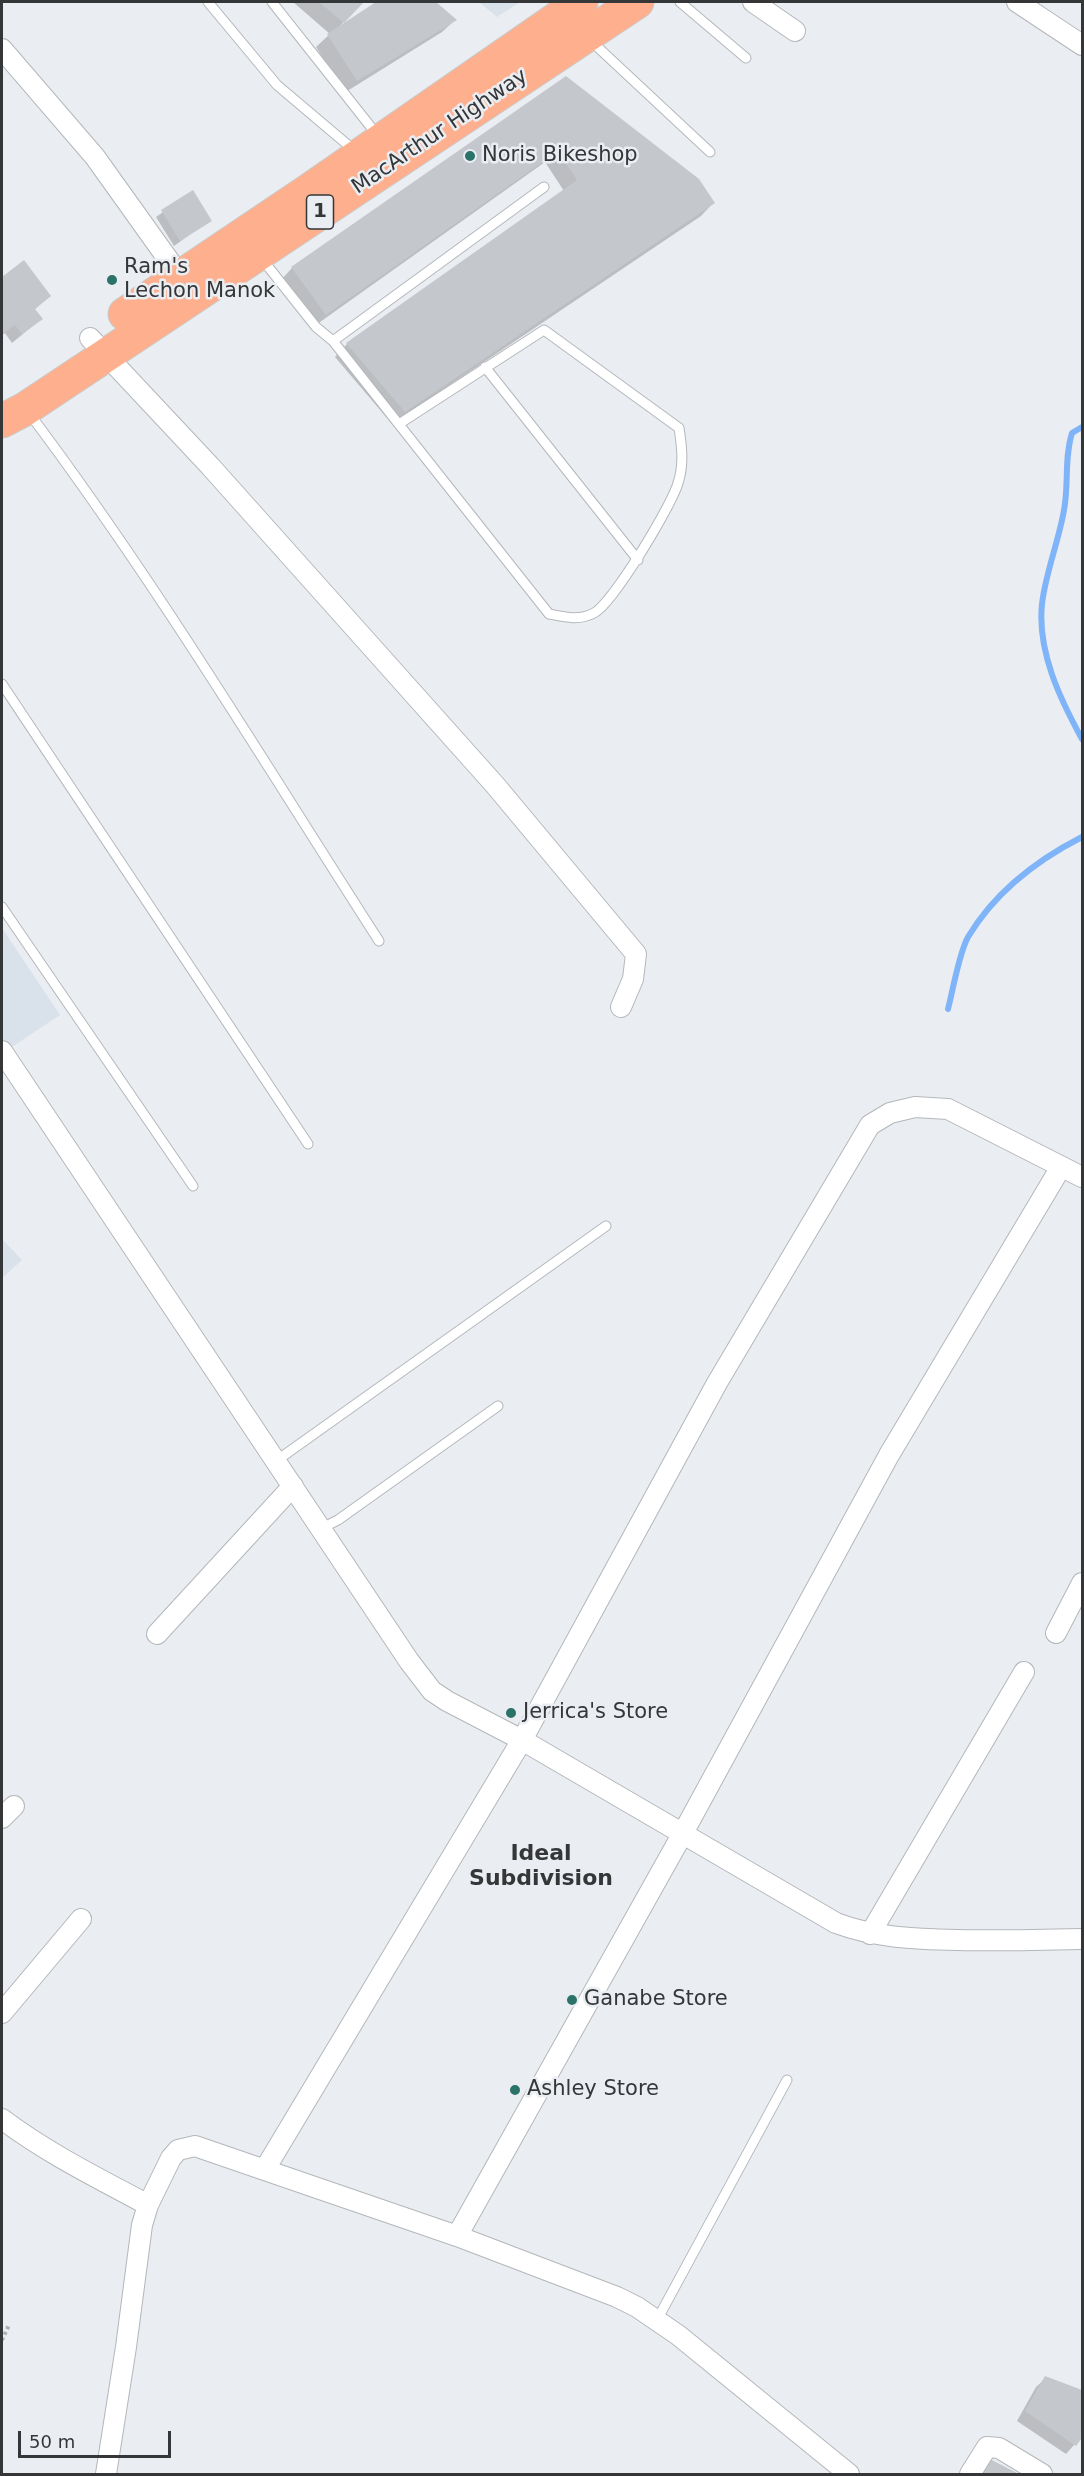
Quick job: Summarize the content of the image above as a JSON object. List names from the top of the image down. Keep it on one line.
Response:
{"streets":{"highway":["MacArthur Highway","1"]},"districts":["Ideal Subdivision"],"places":["Noris Bikeshop","Ram's Lechon Manok","Jerrica's Store","Ganabe Store","Ashley Store"],"scale_bar":"50 m"}
